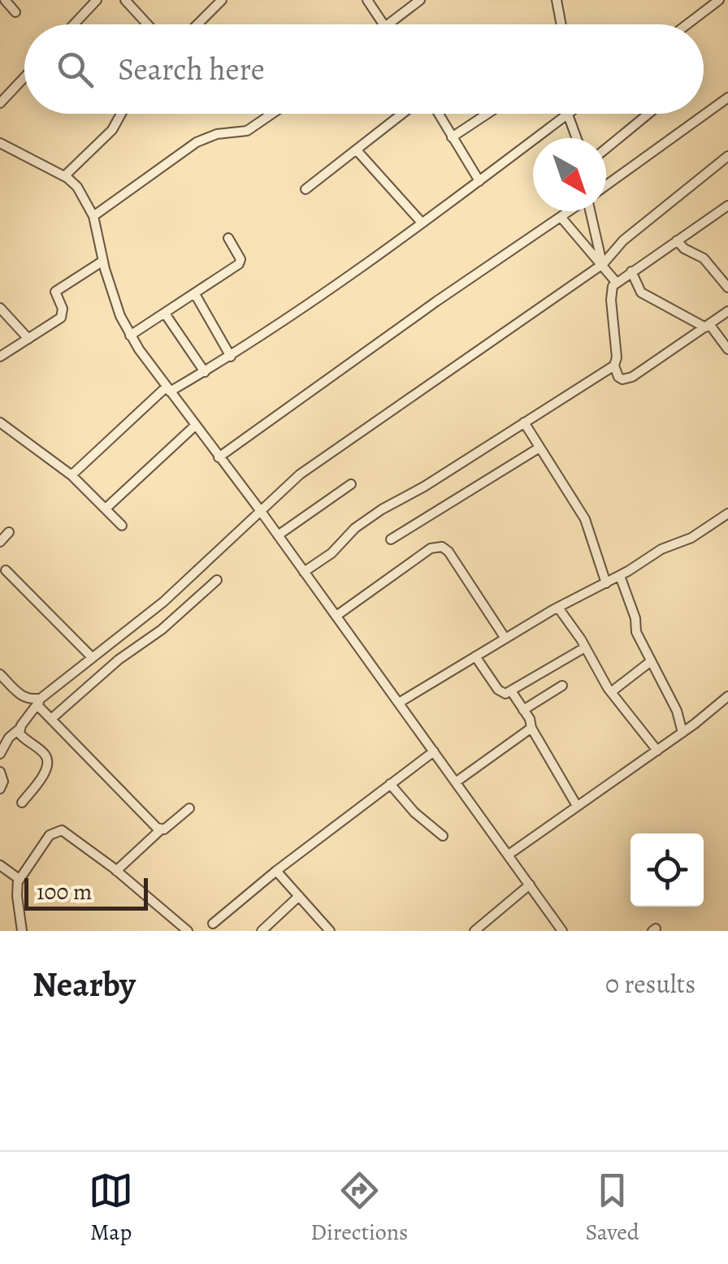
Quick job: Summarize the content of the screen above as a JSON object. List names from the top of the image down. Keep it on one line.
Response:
{"scale_bar":"100 m","north":"bottom right","page":{"search":"Search here","scale":"100 m","heading":["Nearby","0 results"],"nav":["Map","Directions","Saved"]}}
